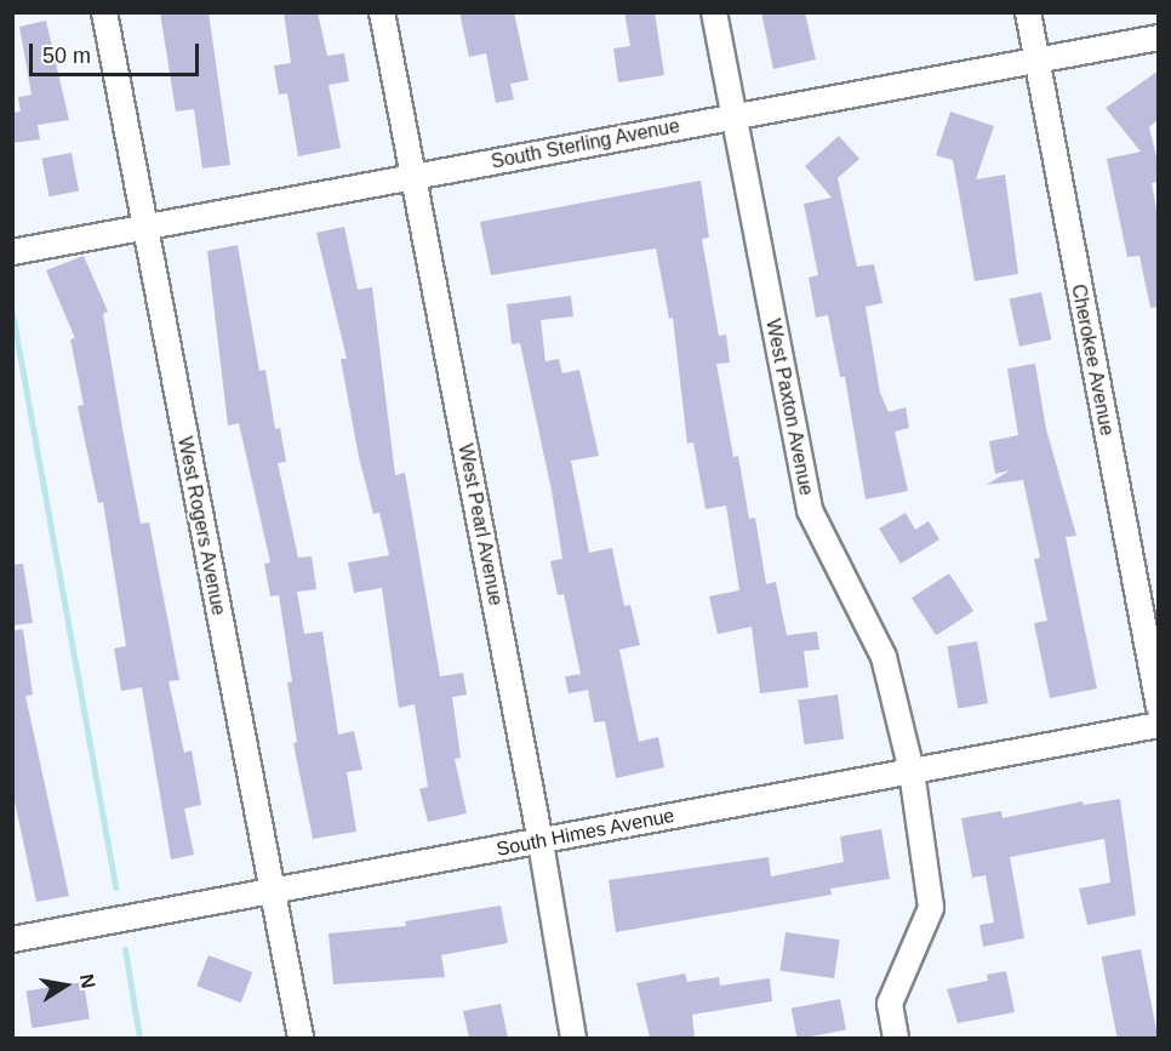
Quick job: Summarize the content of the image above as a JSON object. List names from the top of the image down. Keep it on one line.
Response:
{"streets":{"street":["South Sterling Avenue","Cherokee Avenue","West Paxton Avenue","West Pearl Avenue","West Rogers Avenue","South Himes Avenue"]},"crossings":[["South Sterling Avenue","Cherokee Avenue"],["South Sterling Avenue","West Paxton Avenue"],["South Sterling Avenue","West Pearl Avenue"],["South Sterling Avenue","West Rogers Avenue"],["West Paxton Avenue","South Himes Avenue"],["West Pearl Avenue","South Himes Avenue"],["West Rogers Avenue","South Himes Avenue"]],"scale_bar":"50 m","north":"right"}
